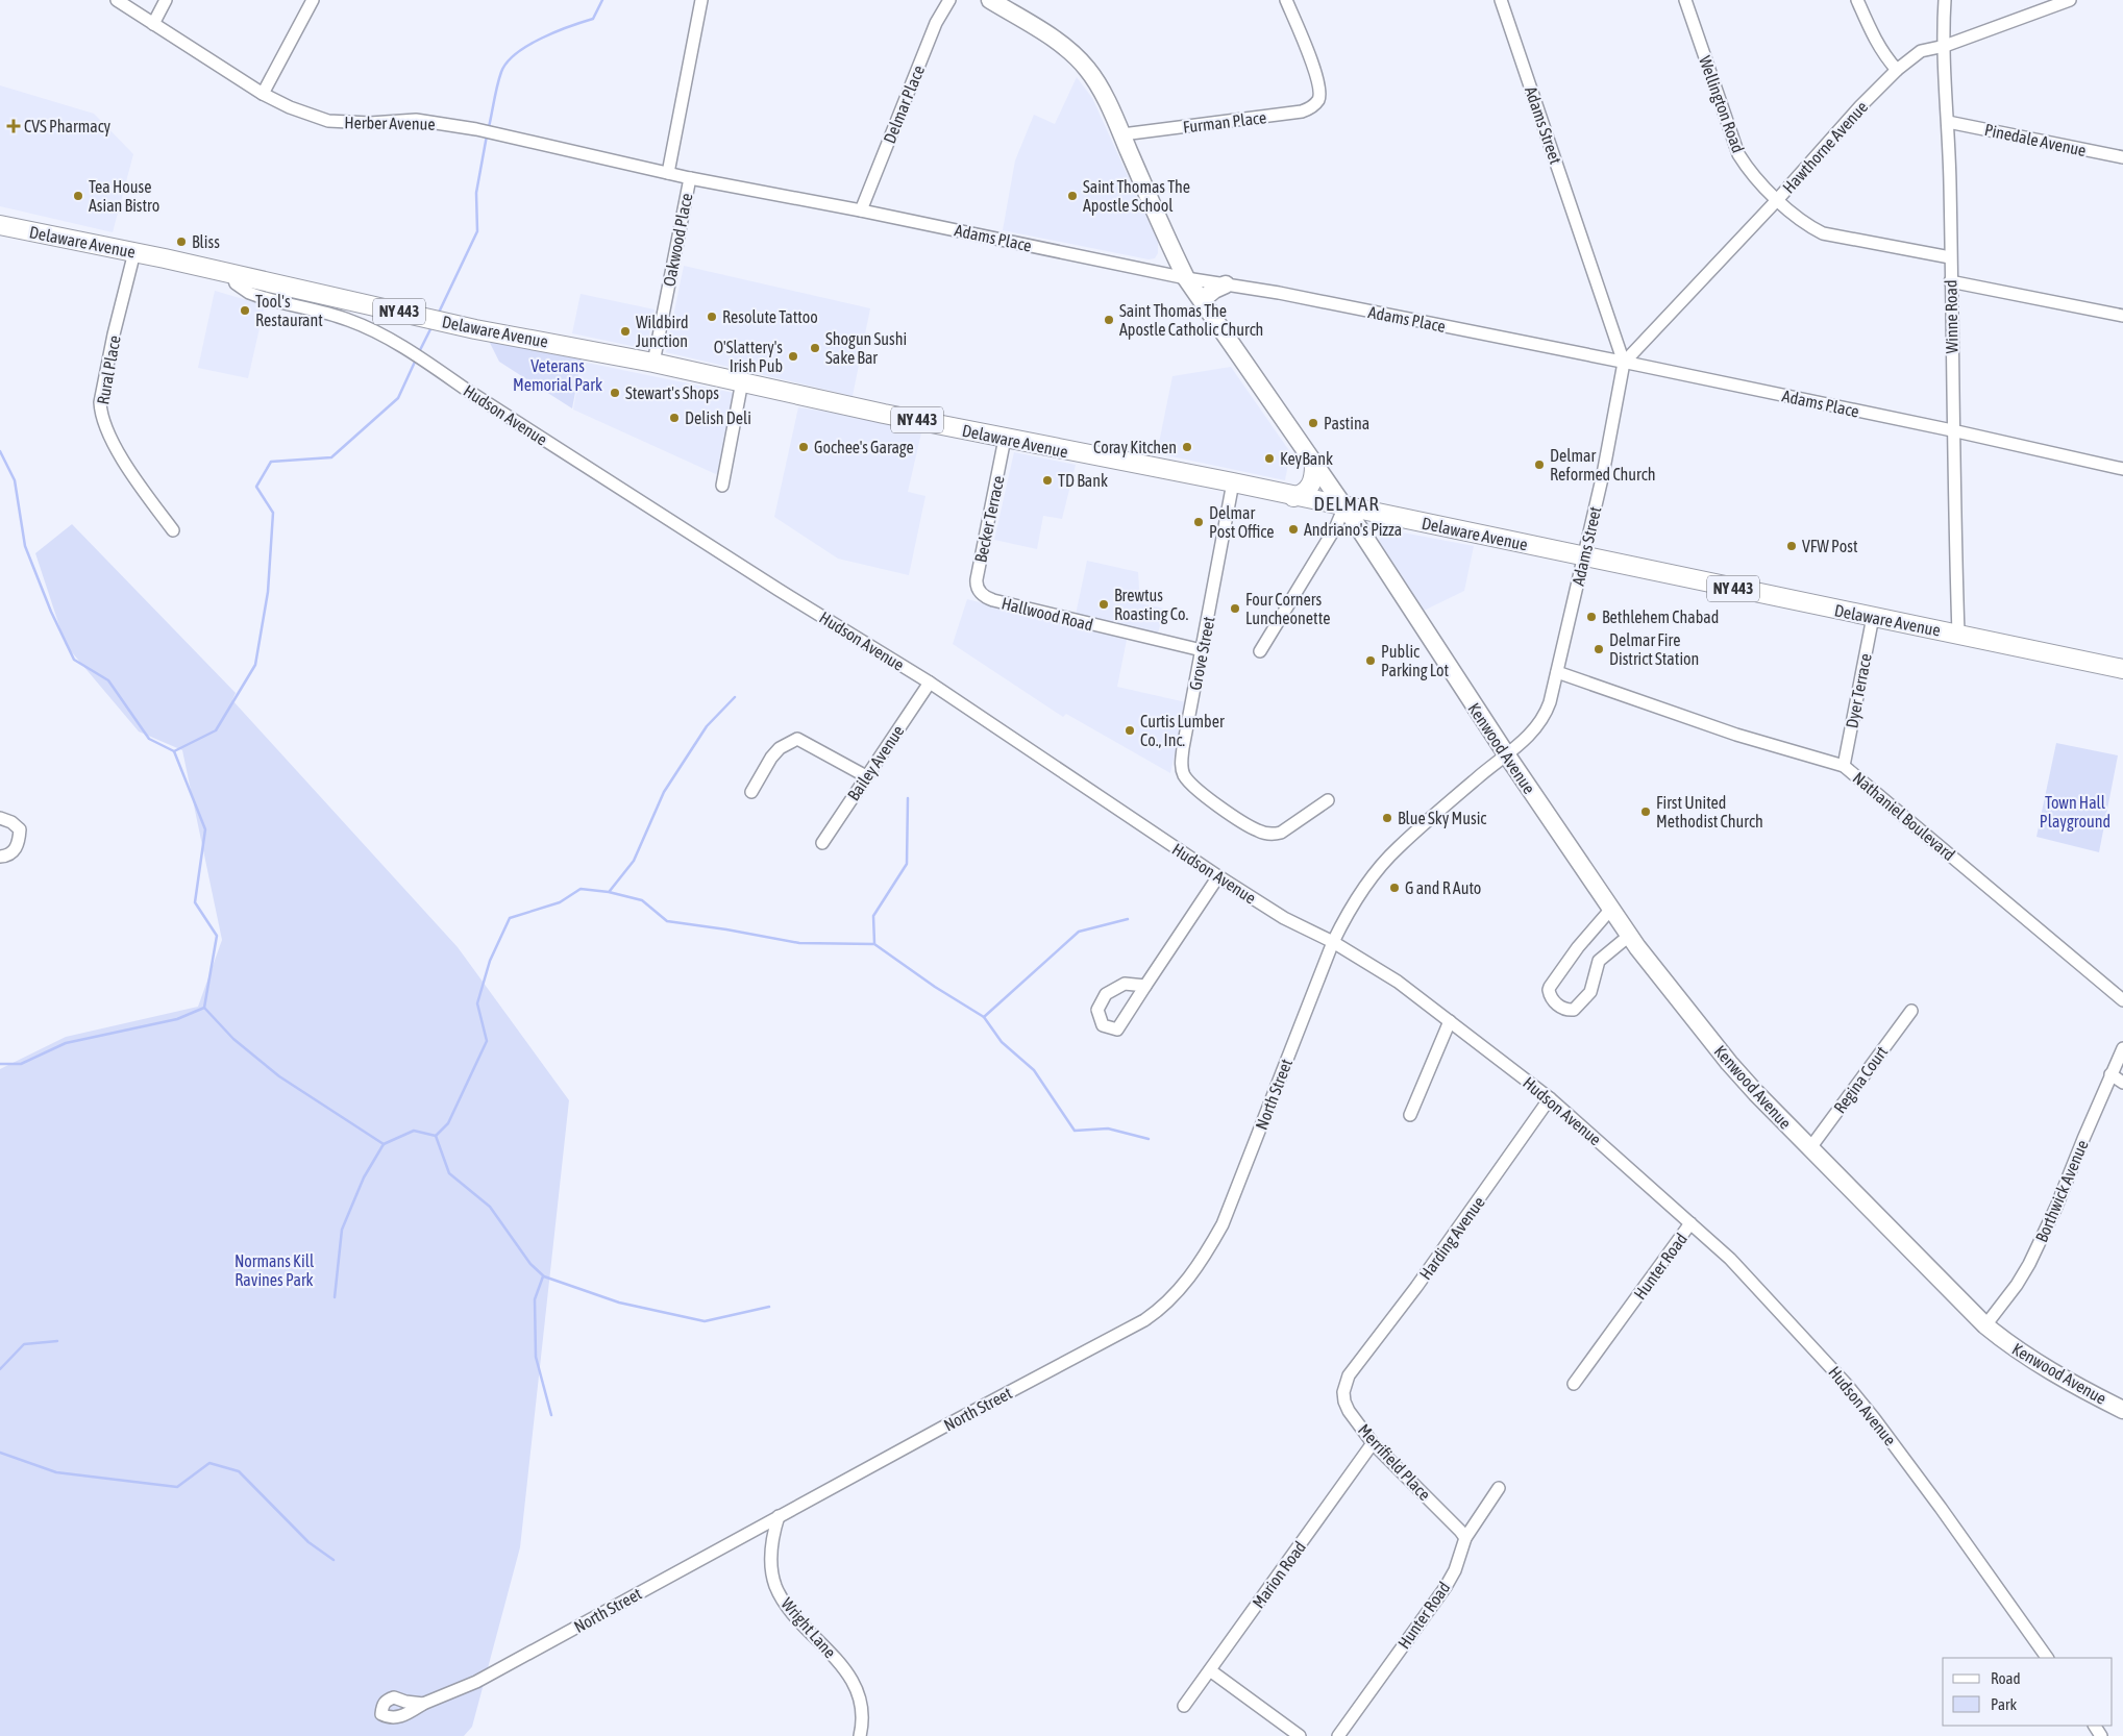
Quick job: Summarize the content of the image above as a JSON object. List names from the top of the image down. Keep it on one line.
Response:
{"streets":{"main road":["Delaware Avenue","NY 443","Kenwood Avenue"],"street":["Delmar Place","Wellington Road","Furman Place","Herber Avenue","Adams Street","Pinedale Avenue","Hawthorne Avenue","Adams Place","Oakwood Place","Winne Road","Rural Place","Hudson Avenue","Becker Terrace","Hallwood Road","Grove Street","Dyer Terrace","Bailey Avenue","Nathaniel Boulevard","Regina Court","North Street","Borthwick Avenue","Harding Avenue","Hunter Road","Merrifield Place","Marion Road","Wright Lane"]},"crossings":[["Delmar Place","Adams Place"],["Wellington Road","Hawthorne Avenue"],["Wellington Road","Winne Road"],["Furman Place","Kenwood Avenue"],["Herber Avenue","Adams Place"],["Herber Avenue","Oakwood Place"],["Adams Street","Hawthorne Avenue"],["Adams Street","Adams Place"],["Adams Street","Delaware Avenue"],["Adams Street","Hudson Avenue"],["Adams Street","Kenwood Avenue"],["Adams Street","Nathaniel Boulevard"],["Adams Street","North Street"],["Pinedale Avenue","Winne Road"],["Hawthorne Avenue","Adams Place"],["Hawthorne Avenue","Winne Road"],["Adams Place","Oakwood Place"],["Adams Place","Winne Road"],["Adams Place","Kenwood Avenue"],["Oakwood Place","Delaware Avenue"],["Delaware Avenue","Winne Road"],["Delaware Avenue","Rural Place"],["Delaware Avenue","Hudson Avenue"],["Delaware Avenue","Becker Terrace"],["Delaware Avenue","Grove Street"],["Delaware Avenue","Dyer Terrace"],["Delaware Avenue","Kenwood Avenue"],["Hudson Avenue","Bailey Avenue"],["Hudson Avenue","North Street"],["Hudson Avenue","Harding Avenue"],["Hudson Avenue","Hunter Road"],["Becker Terrace","Hallwood Road"],["Hallwood Road","Grove Street"],["Dyer Terrace","Nathaniel Boulevard"],["Kenwood Avenue","Regina Court"],["Kenwood Avenue","Borthwick Avenue"],["North Street","Wright Lane"],["Harding Avenue","Merrifield Place"],["Hunter Road","Merrifield Place"],["Merrifield Place","Marion Road"]],"districts":["DELMAR"],"parks":["Veterans Memorial Park","Town Hall Playground","Normans Kill Ravines Park"],"places":{"health":["CVS Pharmacy"],"other":["Tea House Asian Bistro","Saint Thomas The Apostle School","Bliss","Tool's Restaurant","Resolute Tattoo","Saint Thomas The Apostle Catholic Church","Wildbird Junction","Shogun Sushi Sake Bar","O'Slattery's Irish Pub","Stewart's Shops","Delish Deli","Pastina","Gochee's Garage","Coray Kitchen","KeyBank","Delmar Reformed Church","TD Bank","Delmar Post Office","Andriano's Pizza","VFW Post","Brewtus Roasting Co.","Four Corners Luncheonette","Bethlehem Chabad","Delmar Fire District Station","Public Parking Lot","Curtis Lumber Co., Inc.","First United Methodist Church","Blue Sky Music","G and R Auto"]},"legend":["Road","Park"]}
